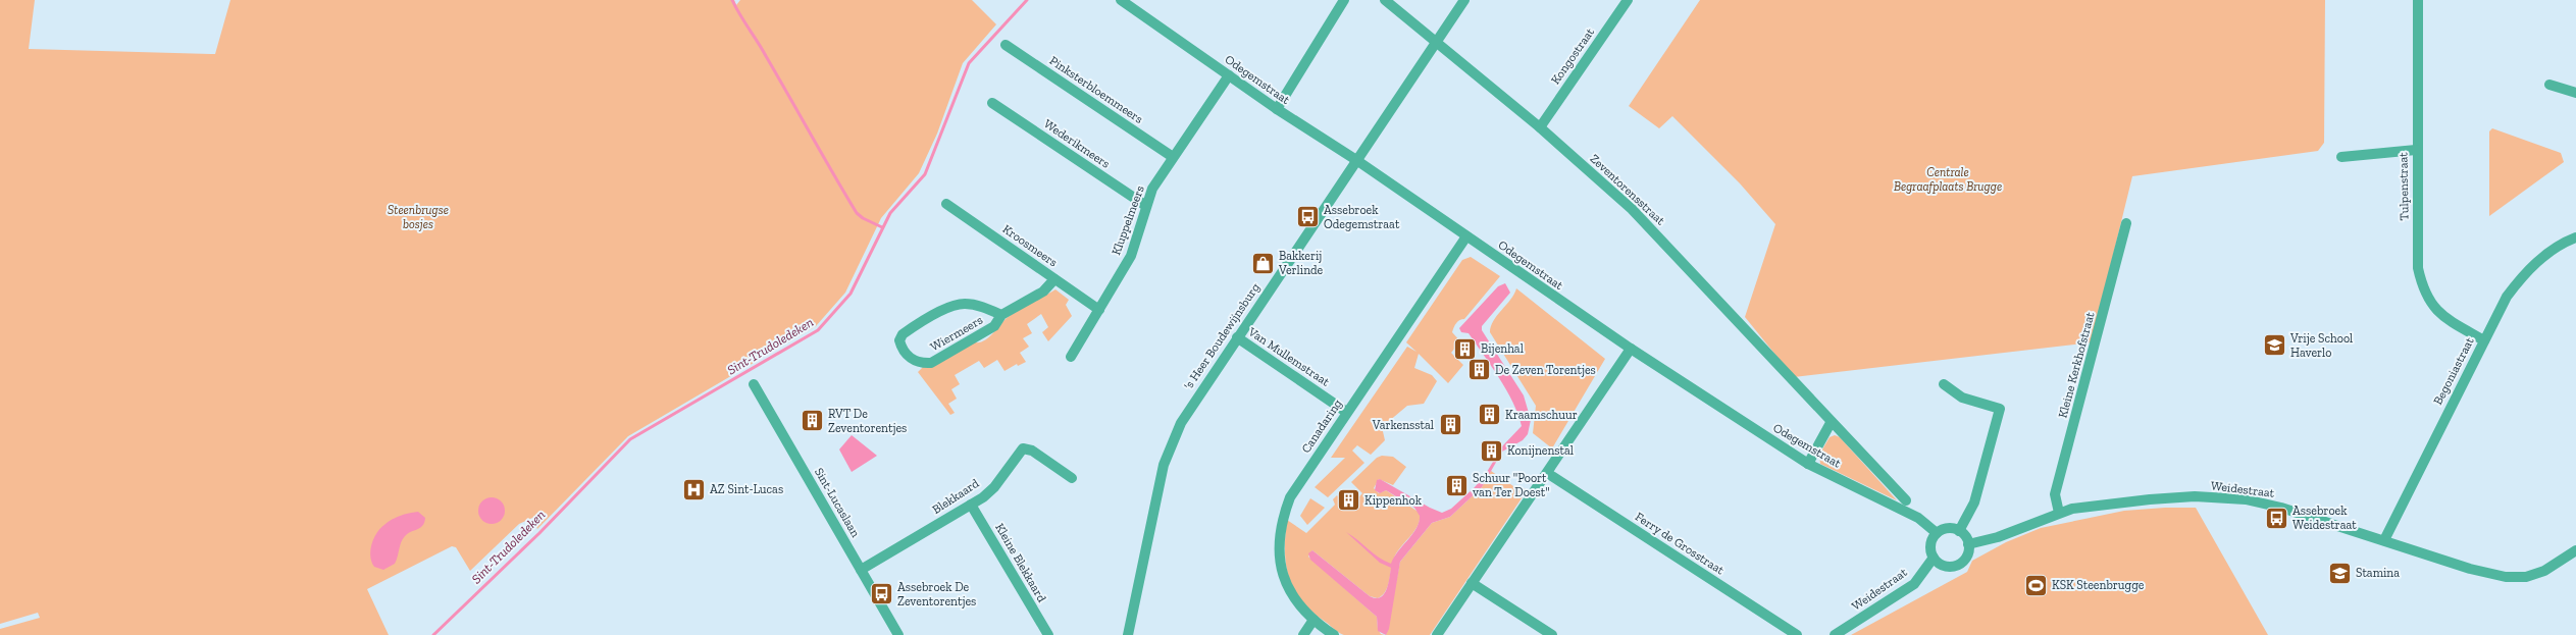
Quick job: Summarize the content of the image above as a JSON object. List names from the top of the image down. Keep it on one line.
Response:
{"streets":{"street":["Kongostraat","Odegemstraat","Pinksterbloemmeers","Wederikmeers","Tulpenstraat","Zeventorensstraat","Kluppelmeers","Kroosmeers","Wiermeers","'s Heer Boudewijnsburg","Van Mullemstraat","Kleine Kerkhofstraat","Begoniastraat","Canadaring","Weidestraat","Blekkaard","Sint-Lucaslaan","Ferry de Grosstraat","Kleine Blekkaard"]},"crossings":[["Kongostraat","Zeventorensstraat"],["Odegemstraat","Kluppelmeers"],["Odegemstraat","'s Heer Boudewijnsburg"],["Odegemstraat","Canadaring"],["Odegemstraat","Weidestraat"],["Pinksterbloemmeers","Kluppelmeers"],["Wederikmeers","Kluppelmeers"],["Tulpenstraat","Begoniastraat"],["Zeventorensstraat","'s Heer Boudewijnsburg"],["Kluppelmeers","Kroosmeers"],["Kroosmeers","Wiermeers"],["'s Heer Boudewijnsburg","Van Mullemstraat"],["Van Mullemstraat","Canadaring"],["Kleine Kerkhofstraat","Weidestraat"],["Begoniastraat","Weidestraat"],["Blekkaard","Sint-Lucaslaan"],["Blekkaard","Kleine Blekkaard"]],"water":["Sint-Trudoledeken"],"parks":["Centrale Begraafplaats Brugge","Steenbrugse bosjes"],"places":{"bus stop":["Assebroek Odegemstraat","Assebroek Weidestraat","Assebroek De Zeventorentjes"],"shop":["Bakkerij Verlinde"],"school or university":["Vrije School Haverlo","Stamina"],"building":["Bijenhal","De Zeven Torentjes","Kraamschuur","RVT De Zeventorentjes","Varkensstal","Konijnenstal","Schuur \"Poort van Ter Doest\"","Kippenhok"],"hospital":["AZ Sint-Lucas"],"sports":["KSK Steenbrugge"]}}
